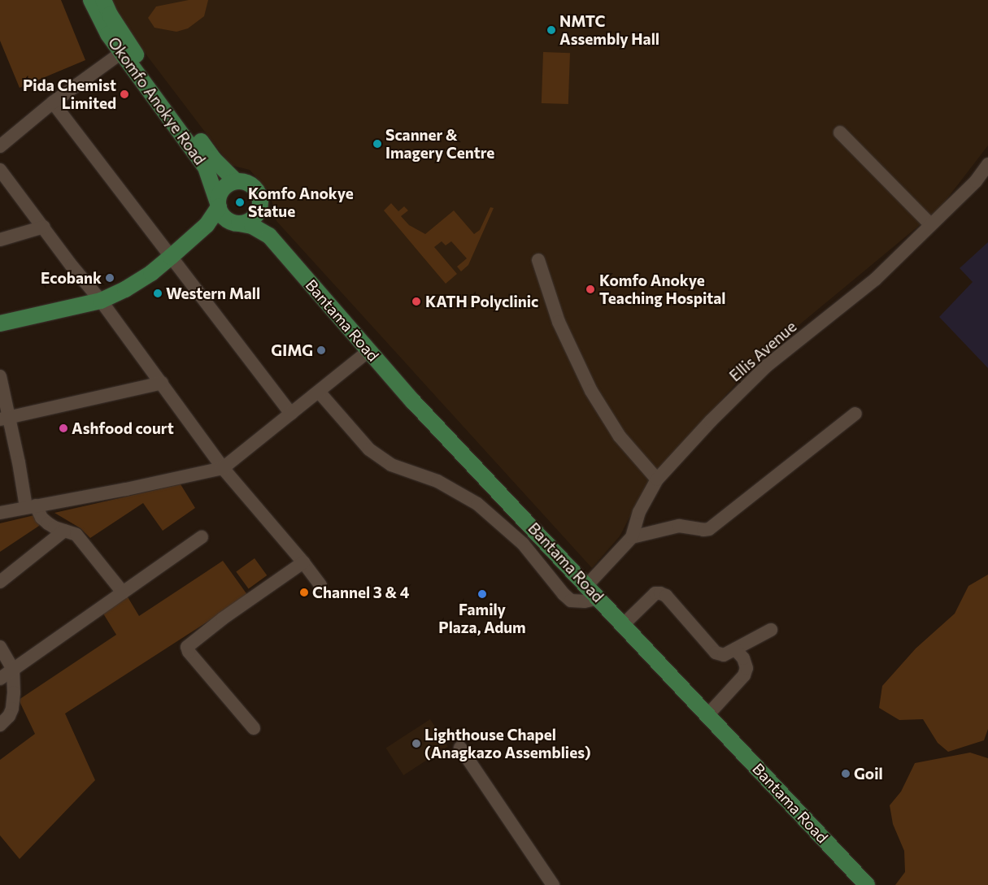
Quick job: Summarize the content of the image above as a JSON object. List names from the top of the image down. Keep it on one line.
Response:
{"streets":{"main road":["Okomfo Anokye Road","Bantama Road"],"street":["Ellis Avenue"]},"crossings":[["Bantama Road","Ellis Avenue"]],"places":["NMTC Assembly Hall","Pida Chemist Limited","Scanner & Imagery Centre","Komfo Anokye Statue","Ecobank","Komfo Anokye Teaching Hospital","Western Mall","KATH Polyclinic","GIMG","Ashfood court","Channel 3 & 4","Family Plaza, Adum","Lighthouse Chapel (Anagkazo Assemblies)","Goil"]}
